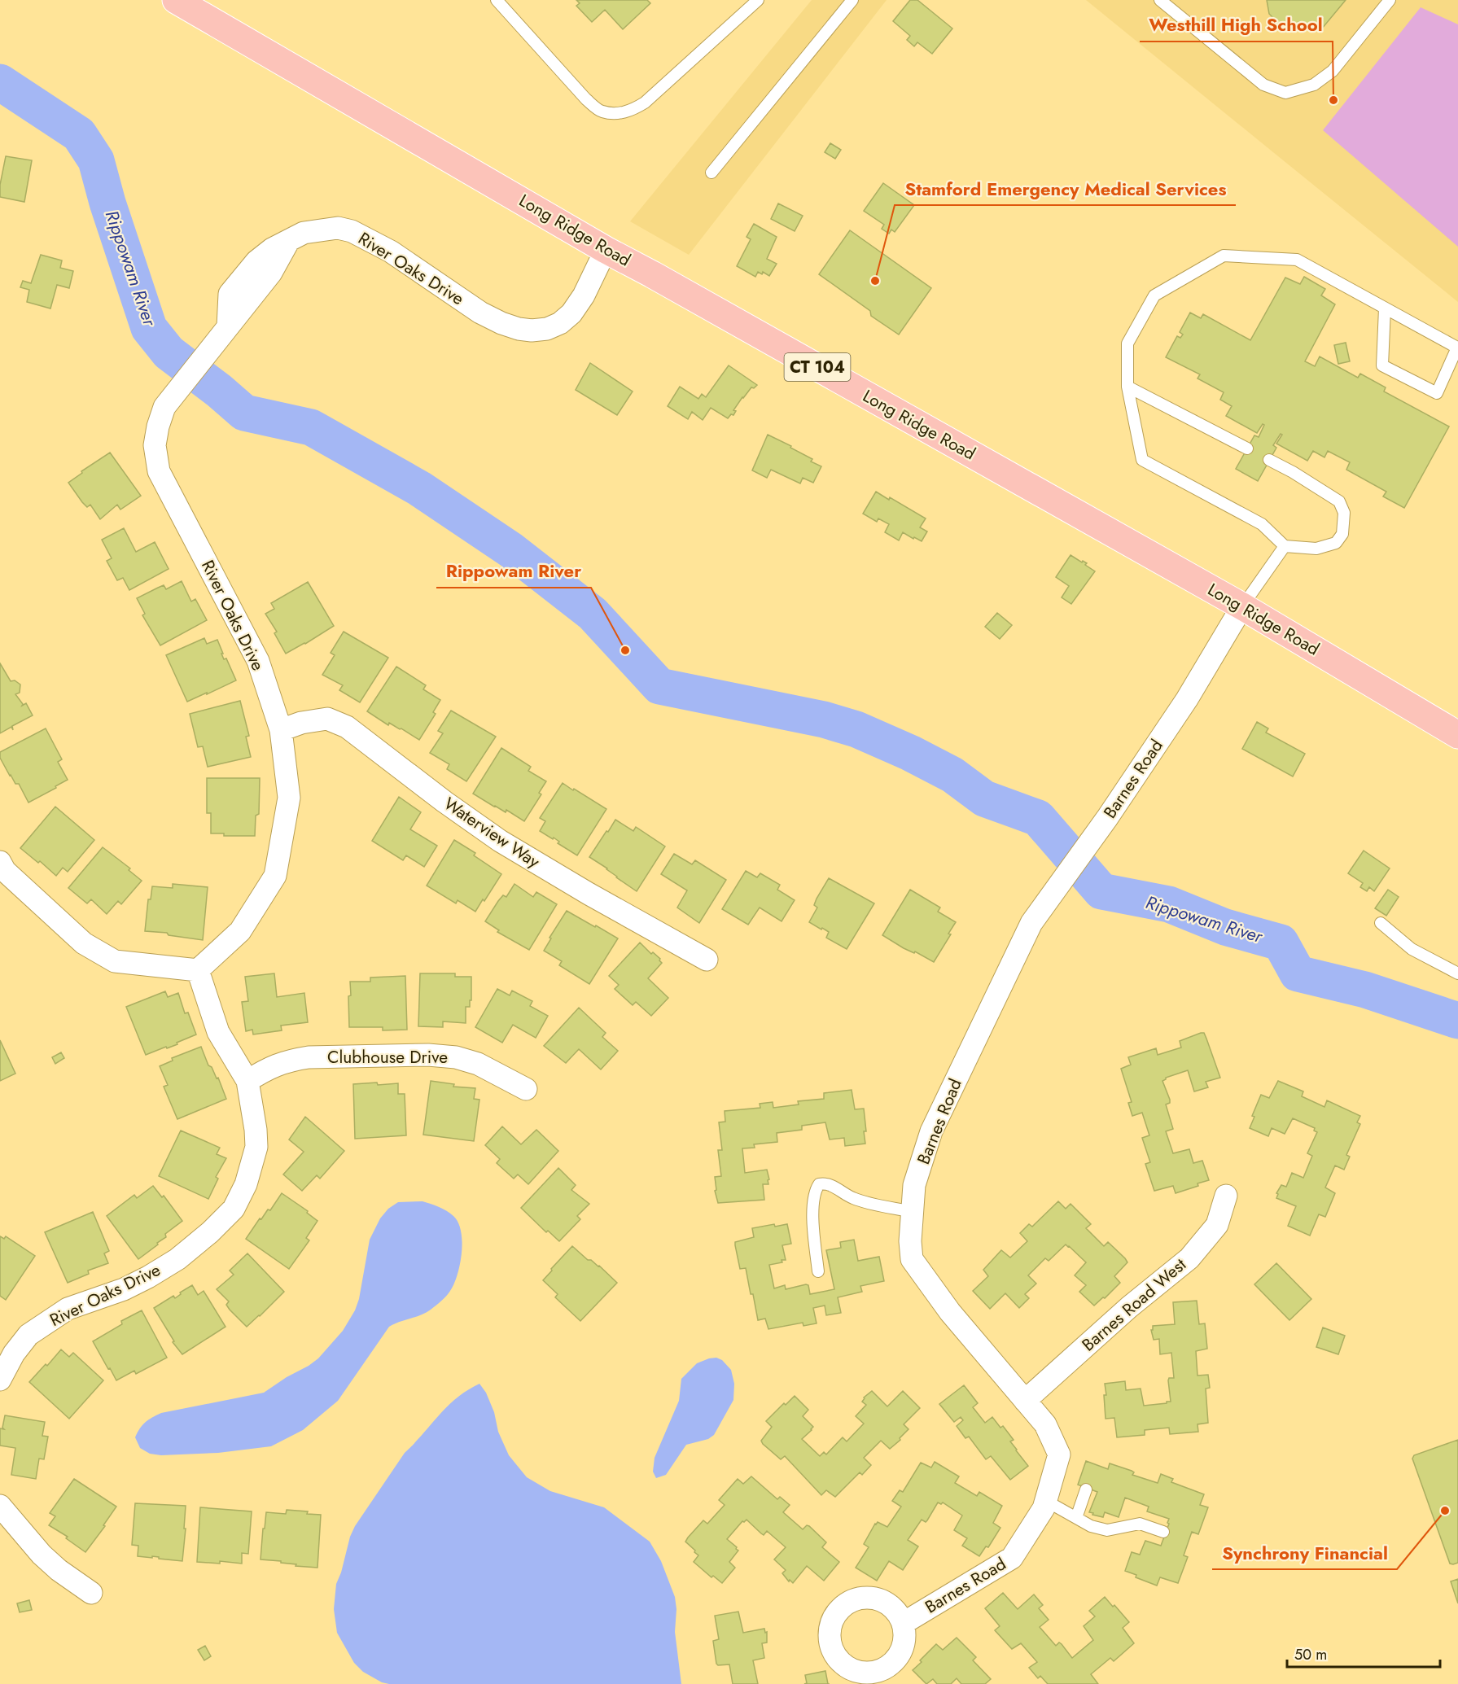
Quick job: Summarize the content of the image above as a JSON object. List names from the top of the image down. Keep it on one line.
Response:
{"streets":{"main road":["Long Ridge Road","CT 104"],"street":["River Oaks Drive","Barnes Road","Waterview Way","Clubhouse Drive","Barnes Road West"]},"crossings":[["Long Ridge Road","River Oaks Drive"],["Long Ridge Road","Barnes Road"],["River Oaks Drive","Waterview Way"],["River Oaks Drive","Clubhouse Drive"],["Barnes Road","Barnes Road West"]],"water":["Rippowam River"],"places":["Westhill High School","Stamford Emergency Medical Services","Rippowam River","Synchrony Financial"],"scale_bar":"50 m"}
